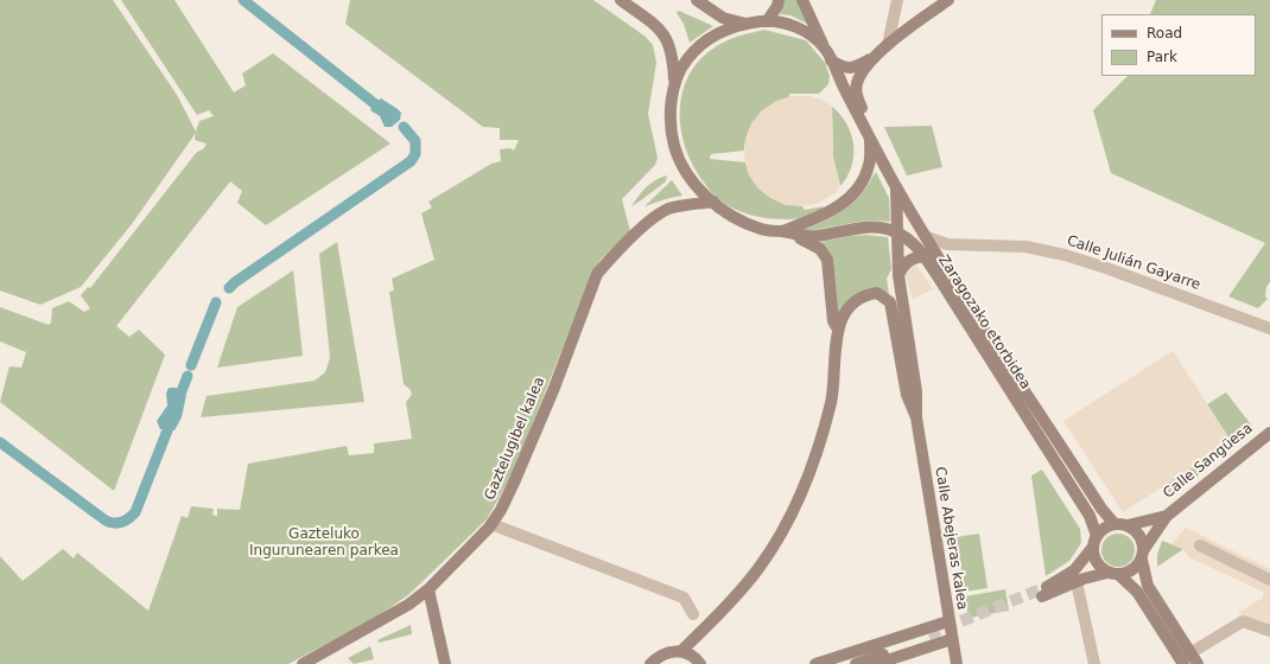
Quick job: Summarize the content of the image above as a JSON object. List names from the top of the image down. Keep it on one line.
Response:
{"streets":{"street":["Calle Julián Gayarre","Zaragozako etorbidea","Gaztelugibel kalea","Calle Sangüesa","Calle Abejeras kalea"]},"crossings":[["Calle Julián Gayarre","Zaragozako etorbidea"],["Zaragozako etorbidea","Calle Sangüesa"],["Zaragozako etorbidea","Calle Abejeras kalea"]],"parks":["Gazteluko Ingurunearen parkea"],"legend":["Road","Park"]}
